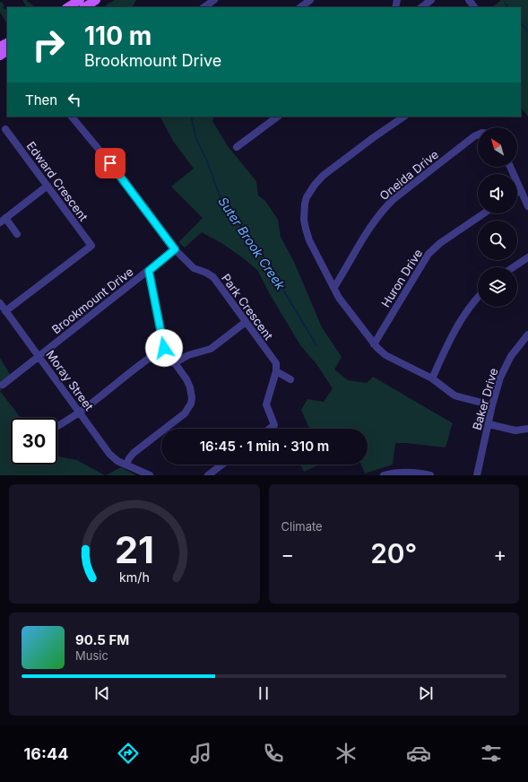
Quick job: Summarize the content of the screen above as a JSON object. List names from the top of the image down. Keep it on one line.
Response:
{"streets":{"street":["Oneida Drive","Edward Crescent","Huron Drive","Brookmount Drive","Park Crescent","Moray Street","Baker Drive"]},"crossings":[["Edward Crescent","Moray Street"],["Brookmount Drive","Park Crescent"],["Brookmount Drive","Moray Street"]],"water":["Suter Brook Creek"],"north":"top left","page":{"turn":["110 m","Brookmount Drive"],"then":"Then","limit":"30","trip":"16:45 · 1 min · 310 m","tile":"Climate","heat":["−","20°","+"],"song":["90.5 FM","Music"],"tabs":"16:44","gauge":["21","km/h"]}}
